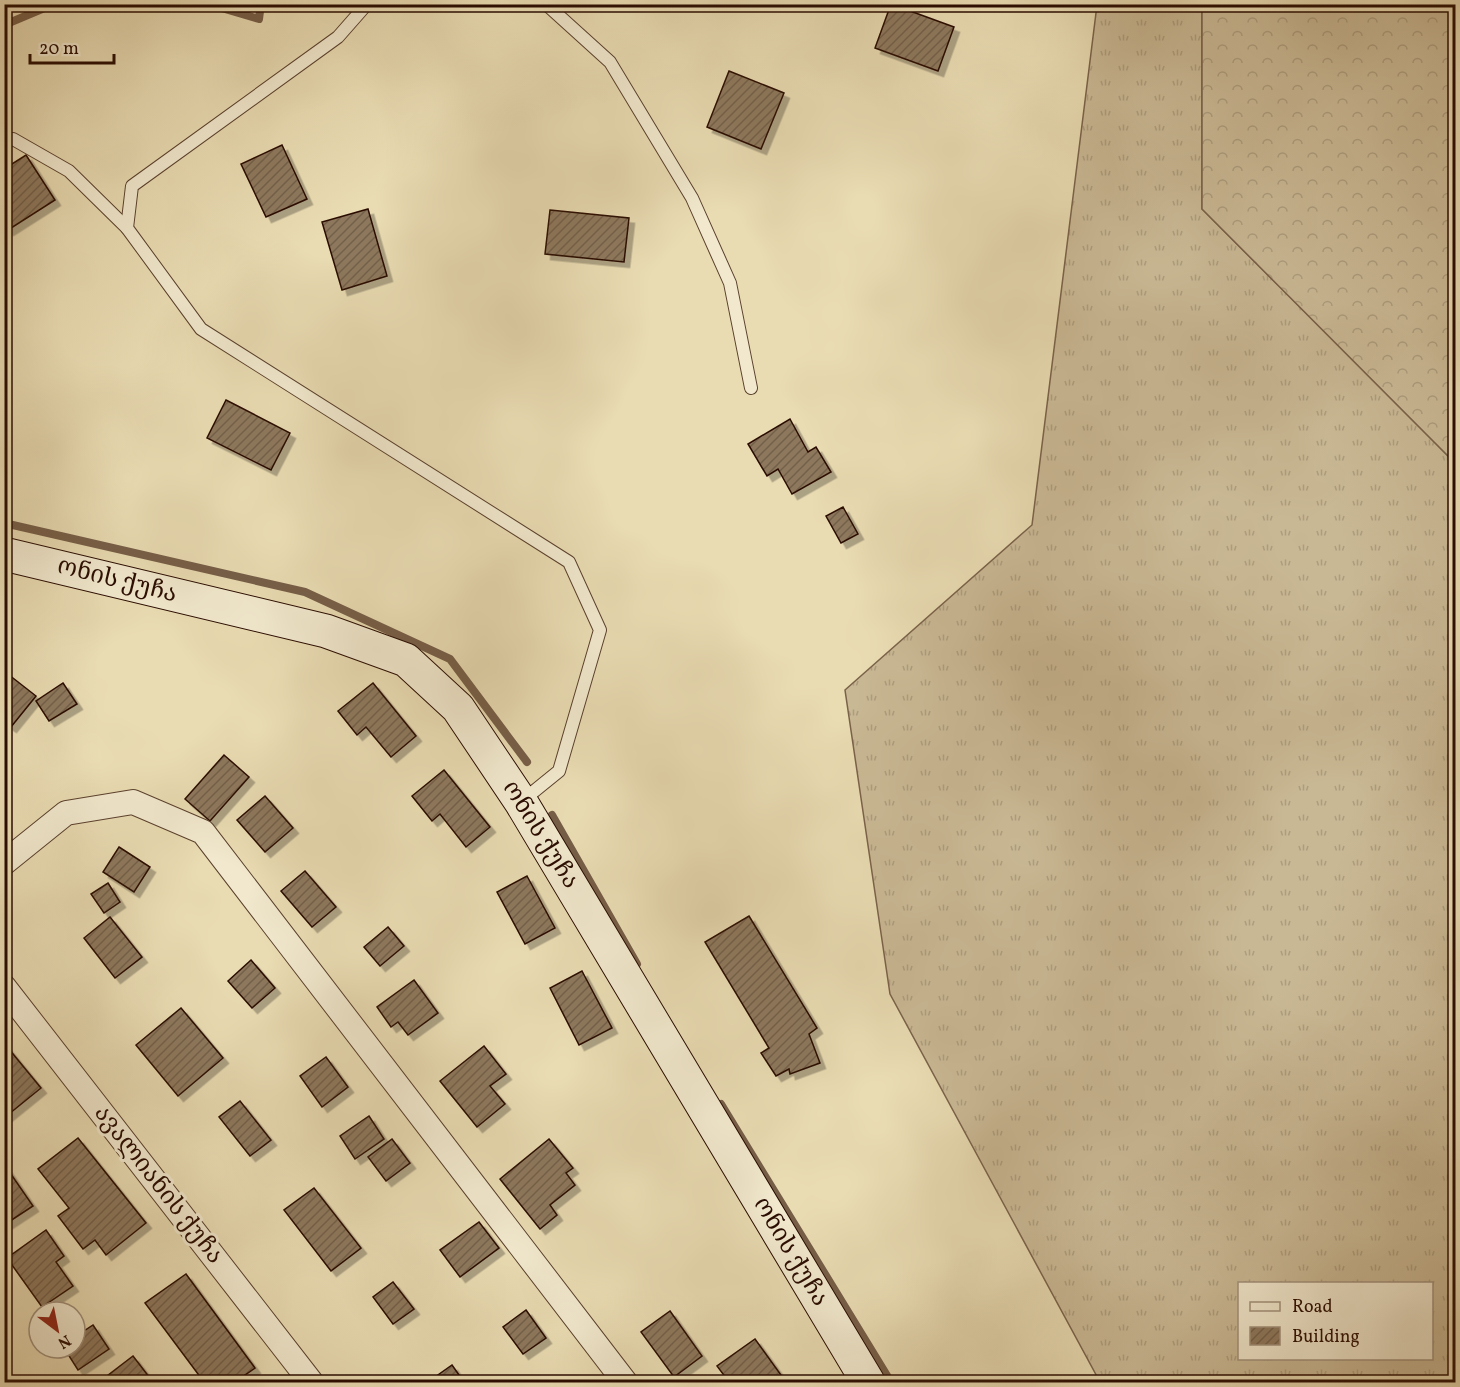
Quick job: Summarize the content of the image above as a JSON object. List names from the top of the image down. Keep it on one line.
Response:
{"streets":{"main road":["ონის ქუჩა"],"street":["ავალიანის ქუჩა"]},"legend":["Road","Building"],"scale_bar":"20 m","north":"bottom right"}
